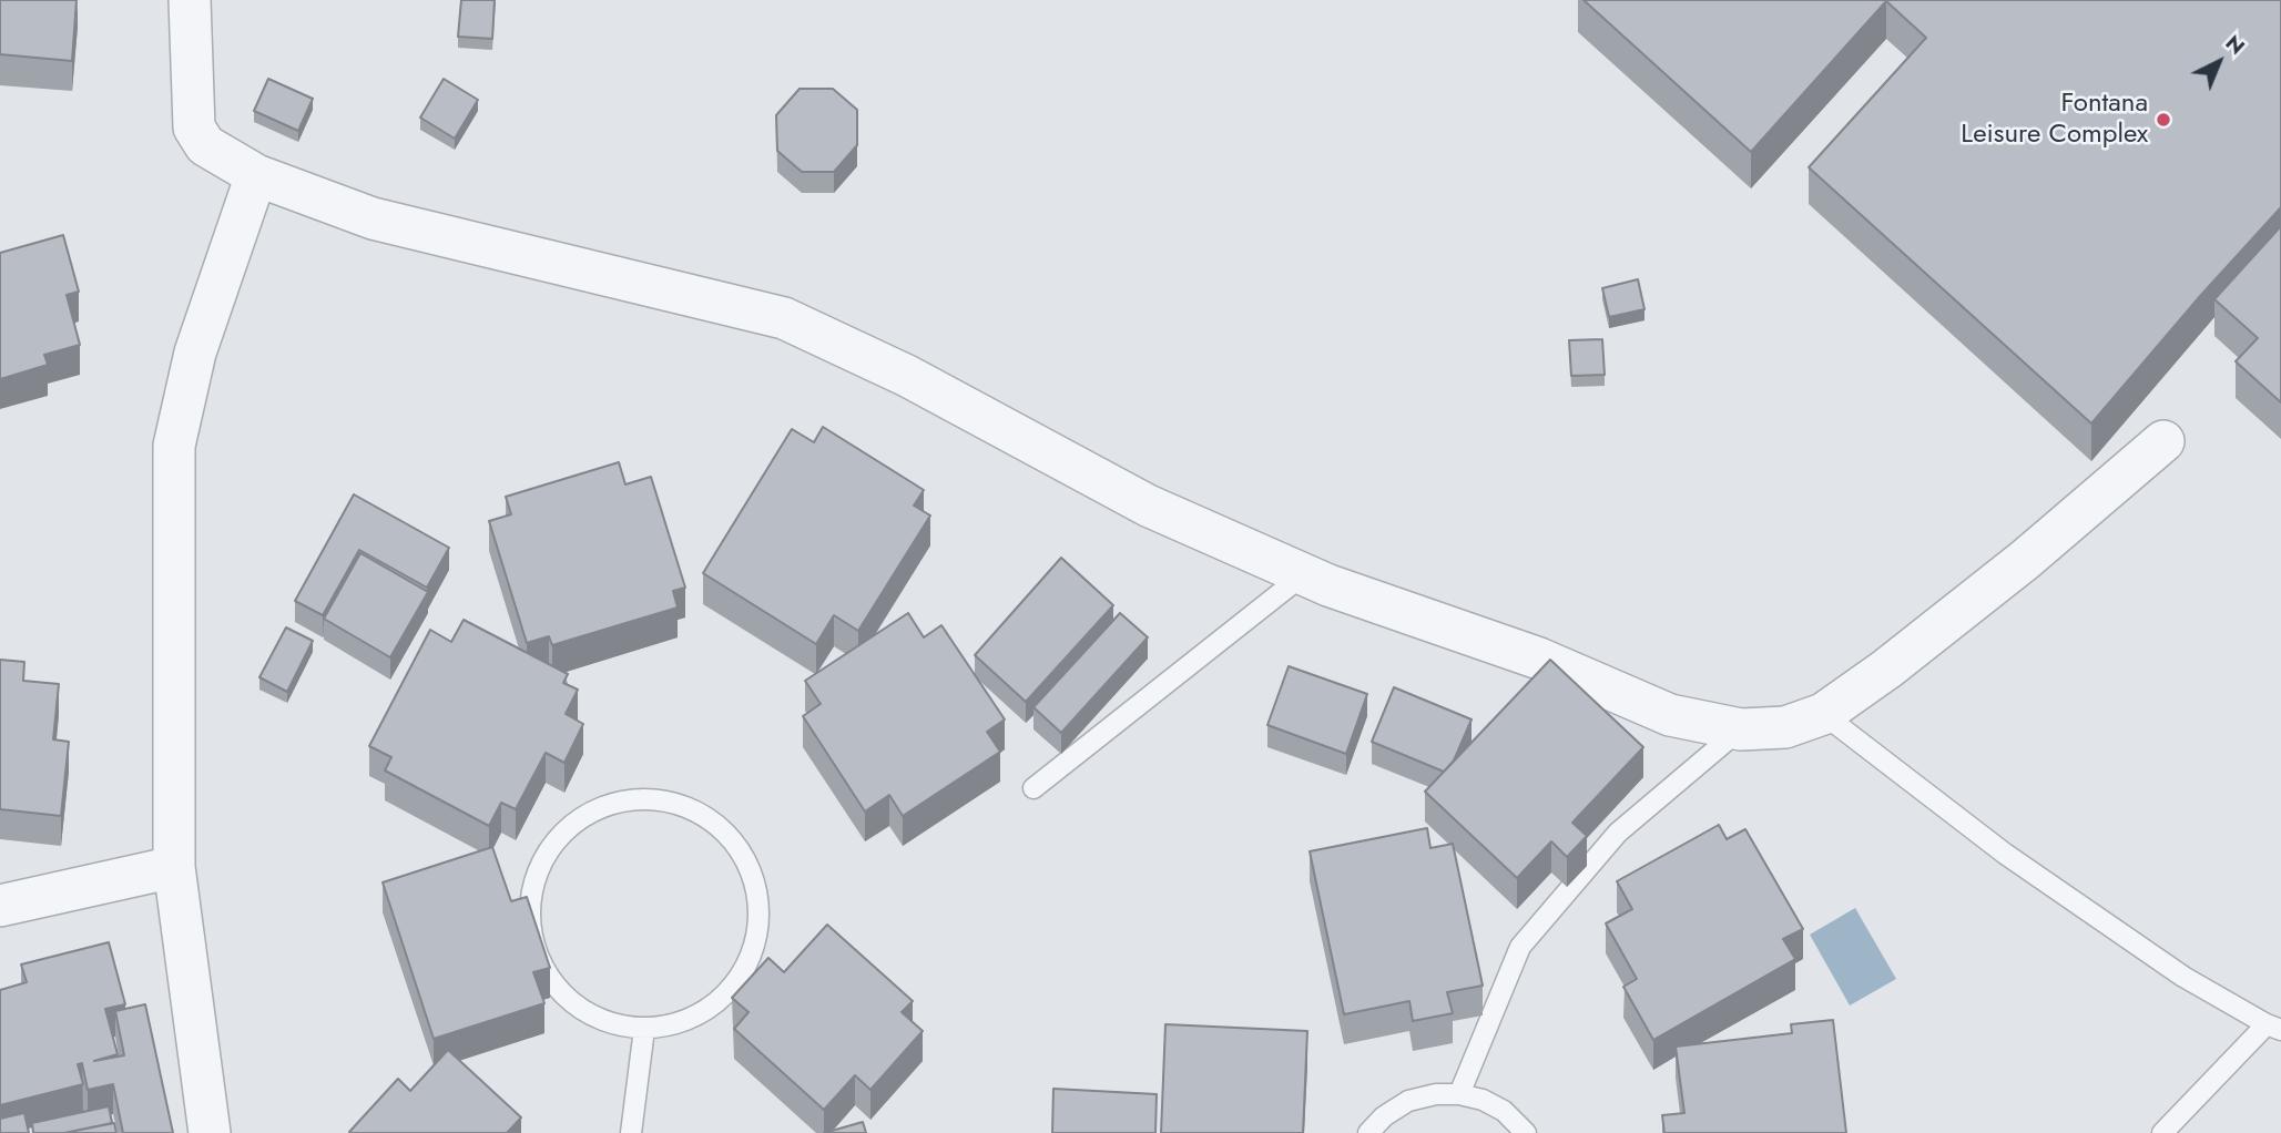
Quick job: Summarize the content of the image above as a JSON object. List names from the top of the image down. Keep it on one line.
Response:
{"places":["Fontana Leisure Complex"],"north":"top right"}
